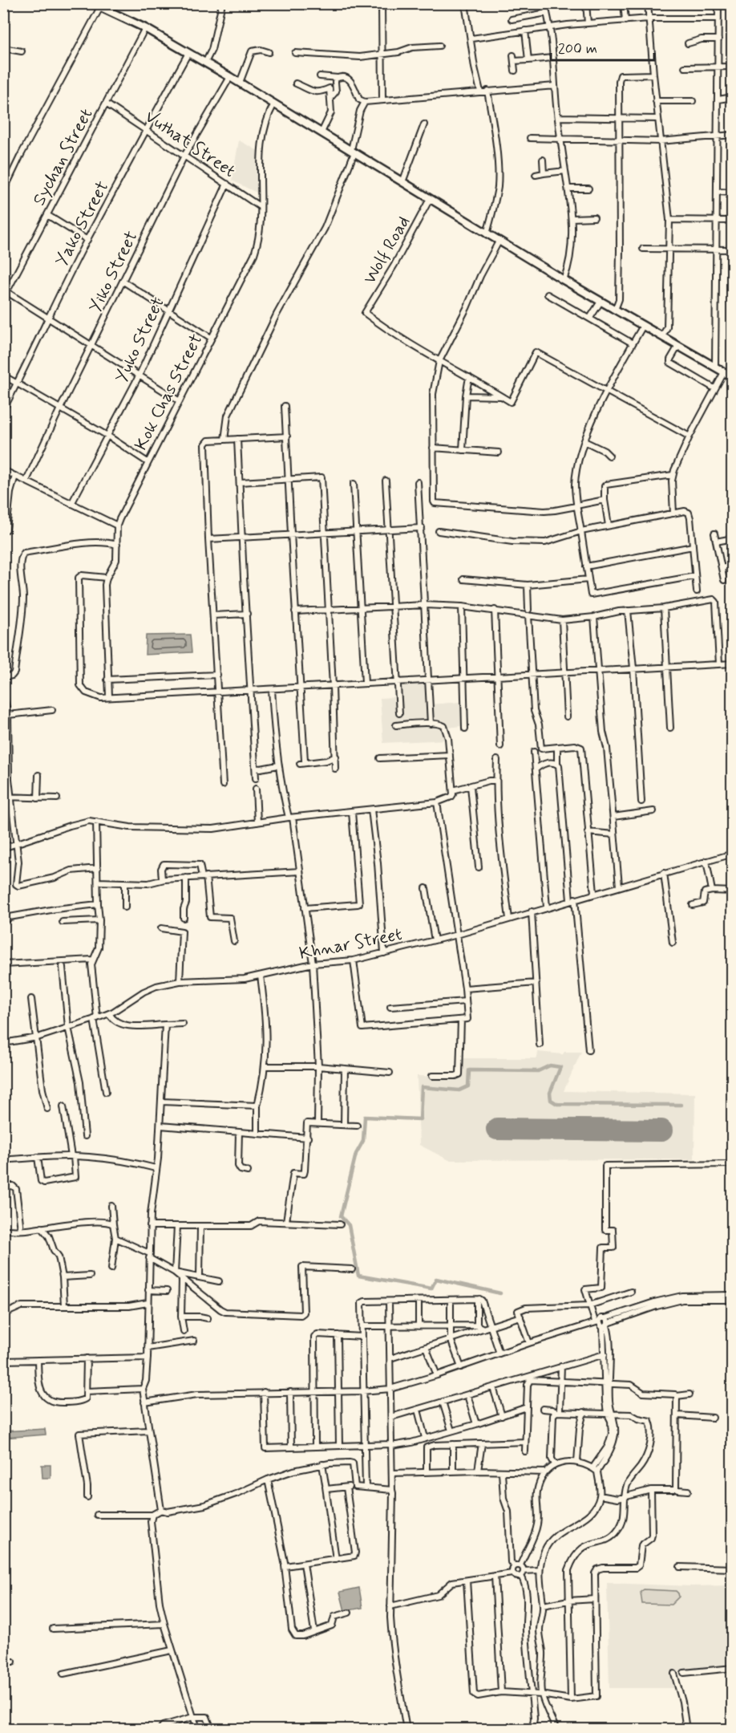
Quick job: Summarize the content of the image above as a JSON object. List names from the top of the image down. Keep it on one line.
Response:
{"streets":{"street":["Vuthat Street","Sychan Street","Yako Street","Wolf Road","Yiko Street","Yuko Street","Kok Chas Street","Khnar Street"]},"crossings":[["Vuthat Street","Sychan Street"],["Vuthat Street","Yako Street"],["Vuthat Street","Yiko Street"],["Vuthat Street","Yuko Street"],["Vuthat Street","Kok Chas Street"]],"scale_bar":"200 m"}
